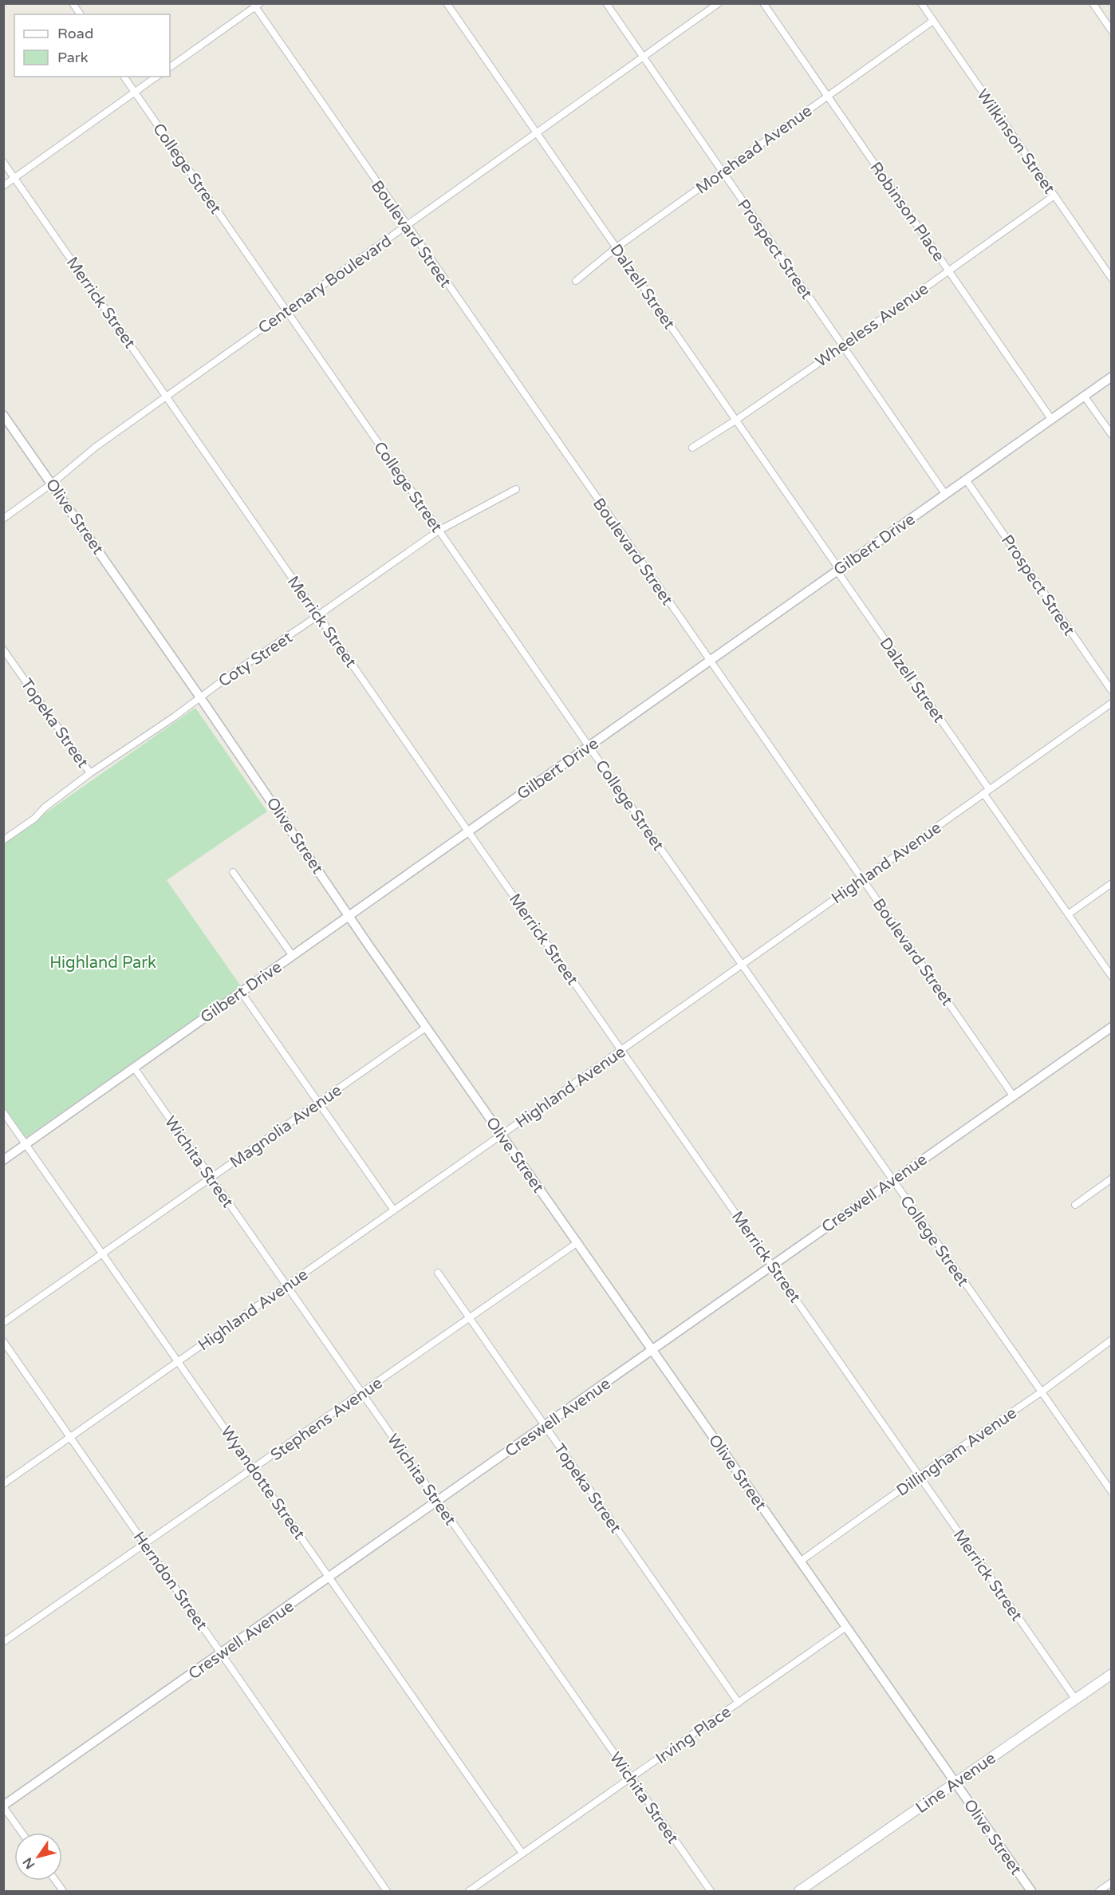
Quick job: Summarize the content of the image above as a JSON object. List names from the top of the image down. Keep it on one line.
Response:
{"streets":{"main road":["Line Avenue"],"street":["Wilkinson Street","Morehead Avenue","College Street","Robinson Place","Boulevard Street","Prospect Street","Centenary Boulevard","Dalzell Street","Merrick Street","Wheeless Avenue","Olive Street","Gilbert Drive","Coty Street","Topeka Street","Highland Avenue","Magnolia Avenue","Wichita Street","Creswell Avenue","Stephens Avenue","Dillingham Avenue","Wyandotte Street","Herndon Street","Irving Place"]},"crossings":[["Wilkinson Street","Morehead Avenue"],["Wilkinson Street","Wheeless Avenue"],["Morehead Avenue","Robinson Place"],["Morehead Avenue","Prospect Street"],["Morehead Avenue","Dalzell Street"],["College Street","Centenary Boulevard"],["College Street","Gilbert Drive"],["College Street","Coty Street"],["College Street","Highland Avenue"],["College Street","Creswell Avenue"],["College Street","Dillingham Avenue"],["Robinson Place","Wheeless Avenue"],["Robinson Place","Gilbert Drive"],["Boulevard Street","Centenary Boulevard"],["Boulevard Street","Gilbert Drive"],["Boulevard Street","Highland Avenue"],["Boulevard Street","Creswell Avenue"],["Prospect Street","Centenary Boulevard"],["Prospect Street","Wheeless Avenue"],["Prospect Street","Gilbert Drive"],["Centenary Boulevard","Dalzell Street"],["Centenary Boulevard","Merrick Street"],["Centenary Boulevard","Olive Street"],["Dalzell Street","Wheeless Avenue"],["Dalzell Street","Gilbert Drive"],["Dalzell Street","Highland Avenue"],["Merrick Street","Gilbert Drive"],["Merrick Street","Coty Street"],["Merrick Street","Highland Avenue"],["Merrick Street","Creswell Avenue"],["Merrick Street","Dillingham Avenue"],["Merrick Street","Line Avenue"],["Olive Street","Gilbert Drive"],["Olive Street","Coty Street"],["Olive Street","Highland Avenue"],["Olive Street","Magnolia Avenue"],["Olive Street","Creswell Avenue"],["Olive Street","Stephens Avenue"],["Olive Street","Dillingham Avenue"],["Olive Street","Irving Place"],["Olive Street","Line Avenue"],["Gilbert Drive","Wichita Street"],["Gilbert Drive","Wyandotte Street"],["Coty Street","Topeka Street"],["Topeka Street","Creswell Avenue"],["Topeka Street","Stephens Avenue"],["Topeka Street","Irving Place"],["Highland Avenue","Wichita Street"],["Highland Avenue","Wyandotte Street"],["Highland Avenue","Herndon Street"],["Magnolia Avenue","Wichita Street"],["Magnolia Avenue","Wyandotte Street"],["Wichita Street","Creswell Avenue"],["Wichita Street","Stephens Avenue"],["Wichita Street","Irving Place"],["Creswell Avenue","Wyandotte Street"],["Creswell Avenue","Herndon Street"],["Stephens Avenue","Wyandotte Street"],["Stephens Avenue","Herndon Street"],["Wyandotte Street","Irving Place"]],"parks":["Highland Park"],"legend":["Road","Park"],"north":"bottom left"}
